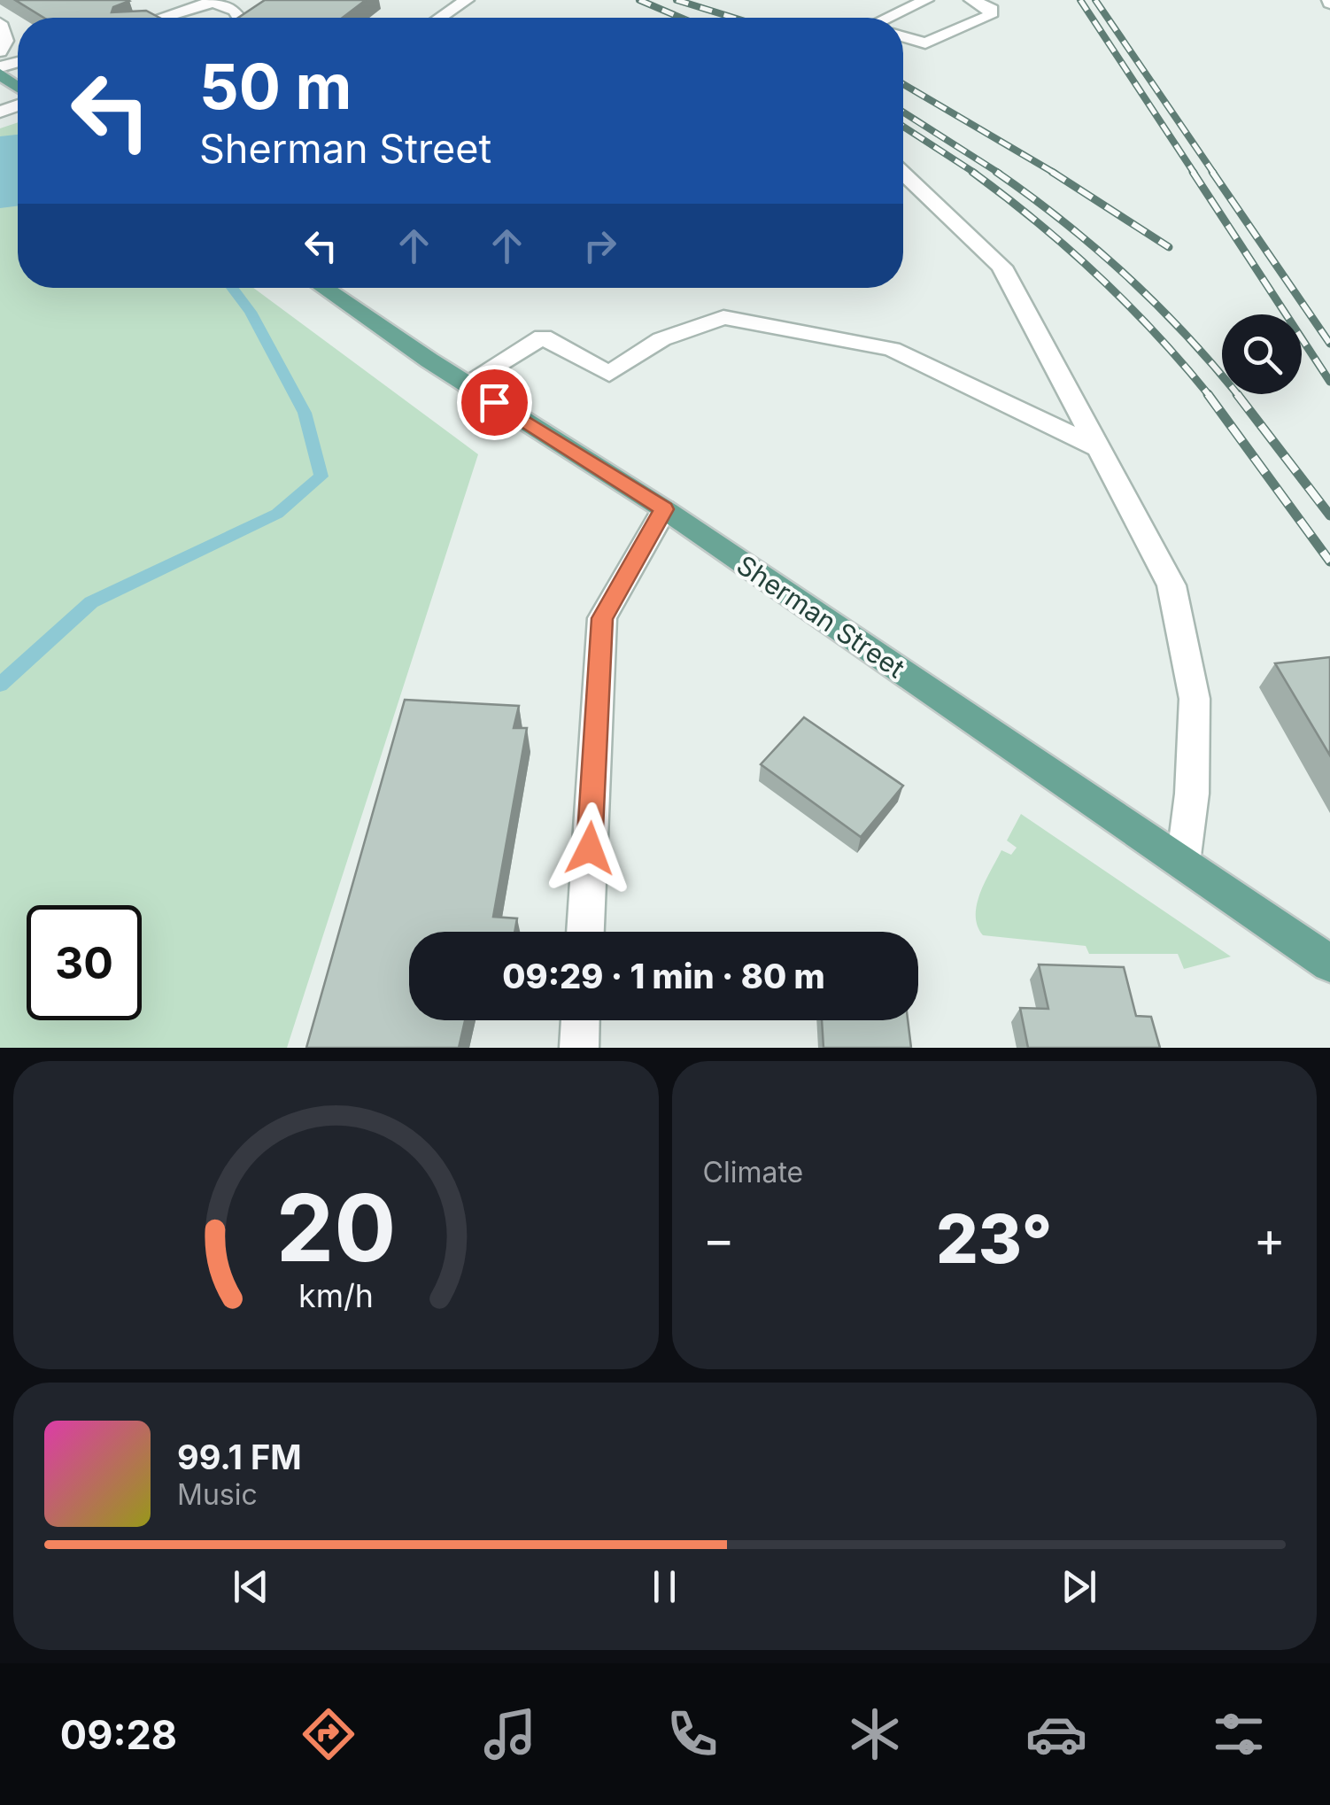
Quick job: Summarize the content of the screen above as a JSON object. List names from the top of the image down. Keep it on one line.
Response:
{"streets":{"main road":["Sherman Street"]},"page":{"turn":["50 m","Sherman Street"],"limit":"30","trip":"09:29 · 1 min · 80 m","tile":"Climate","heat":["−","23°","+"],"song":["99.1 FM","Music"],"tabs":"09:28","gauge":["20","km/h"]}}
